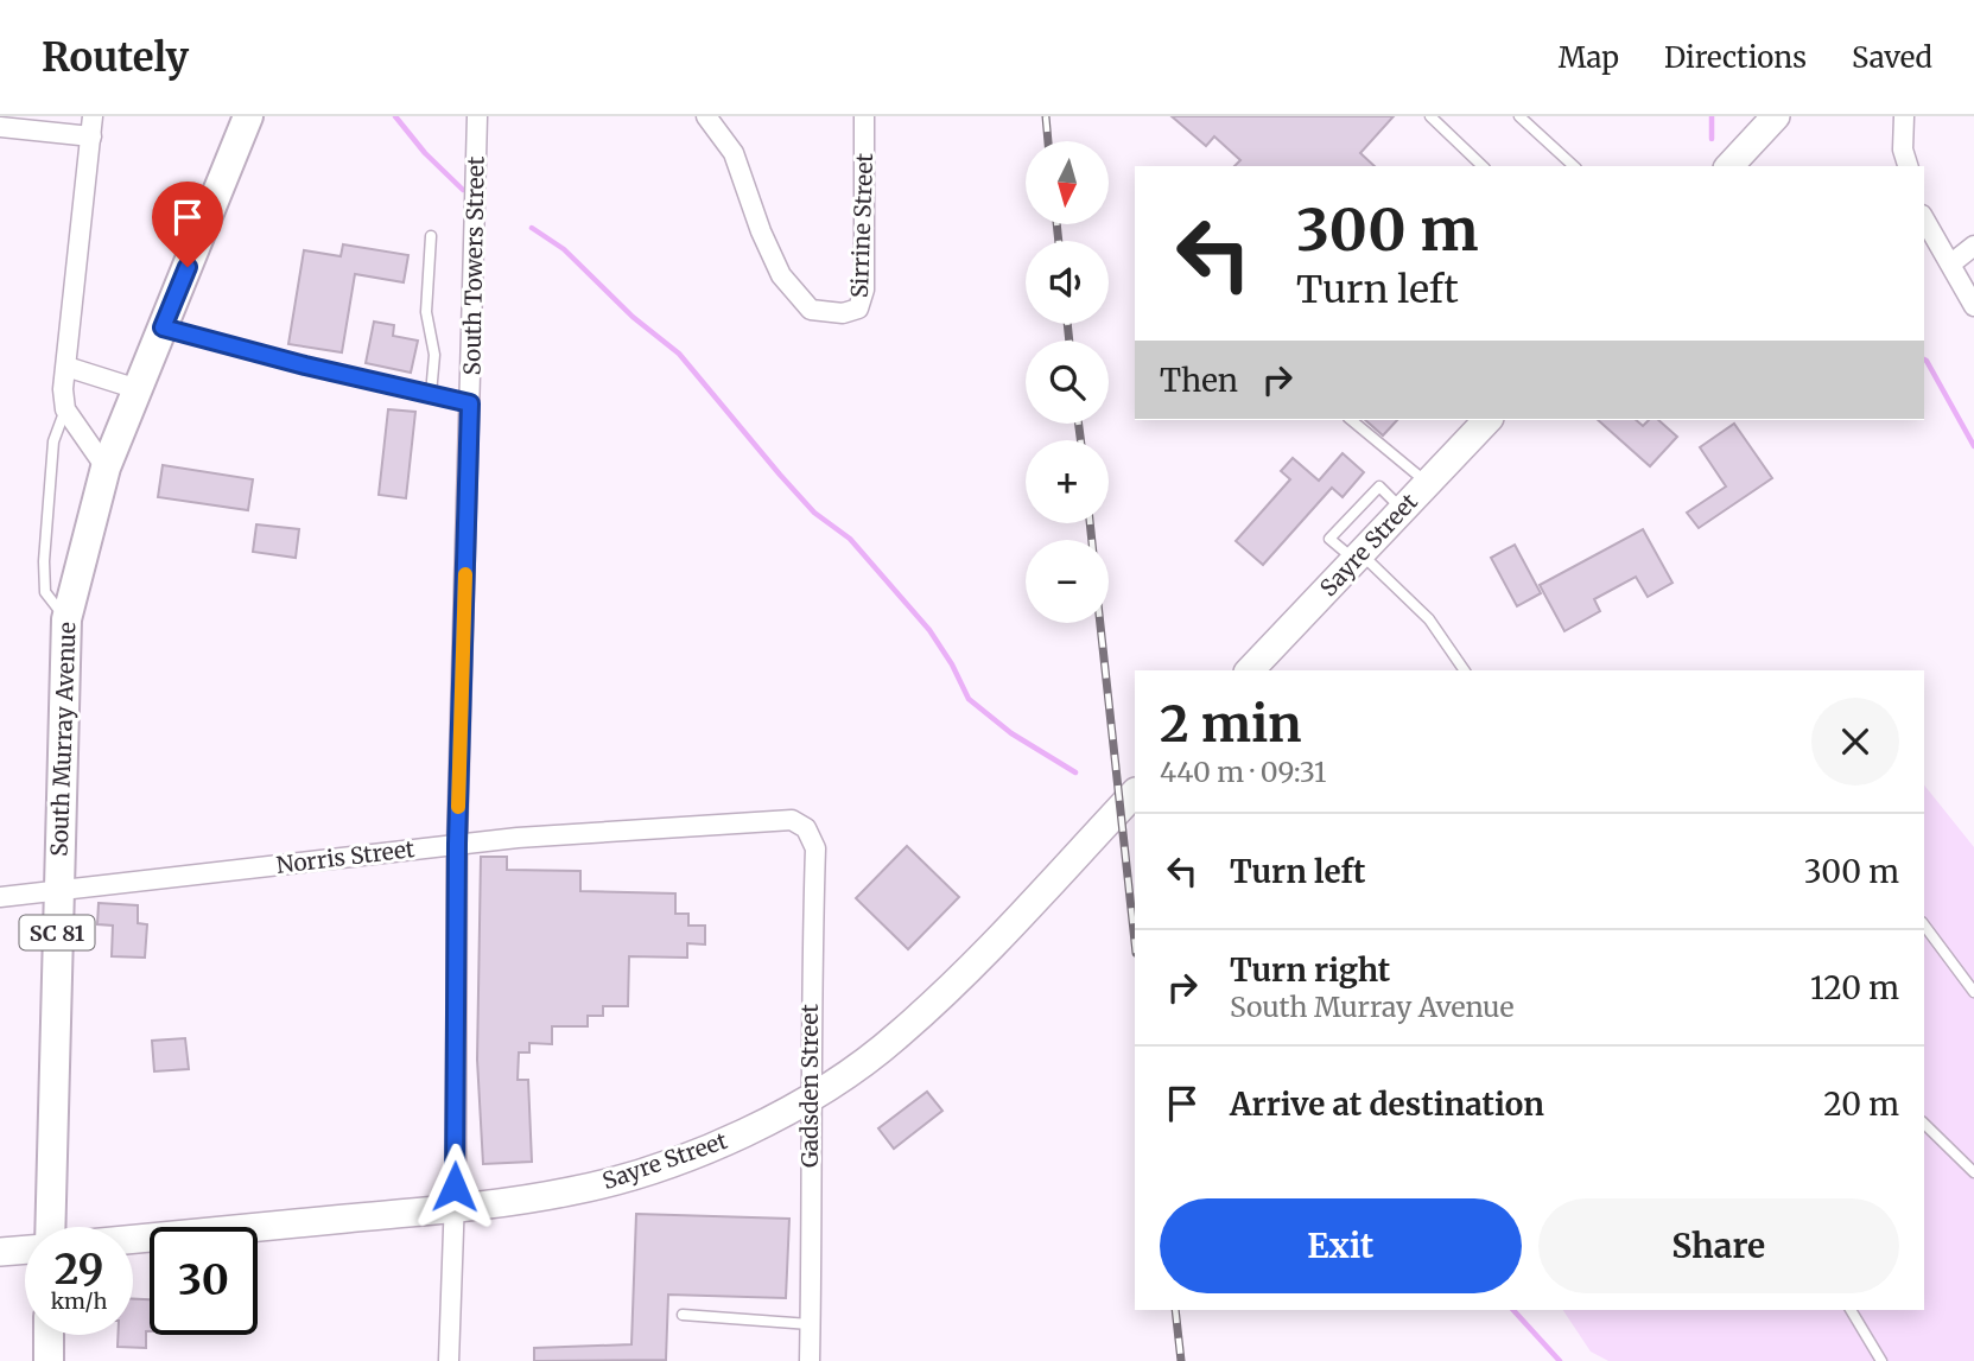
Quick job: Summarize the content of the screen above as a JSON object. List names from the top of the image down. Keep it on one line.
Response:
{"streets":{"main road":["Sayre Street","South Murray Avenue","SC 81"],"street":["Sirrine Street","South Towers Street","Norris Street","Gadsden Street"]},"crossings":[["South Towers Street","Sayre Street"],["South Towers Street","Norris Street"],["Sayre Street","Gadsden Street"],["South Murray Avenue","Norris Street"],["Norris Street","Gadsden Street"]],"north":"bottom","page":{"header":"Routely","nav":["Map","Directions","Saved"],"map_buttons":["+","−"],"turn":["300 m","Turn left"],"then":"Then","heading":["2 min","440 m · 09:31"],"list":[{"name":"Turn left","value":"300 m"},{"name":"Turn right","note":"South Murray Avenue","value":"120 m"},{"name":"Arrive at destination","value":"20 m"}],"buttons":["Exit","Share"],"speed":"29 km/h","limit":"30"}}
